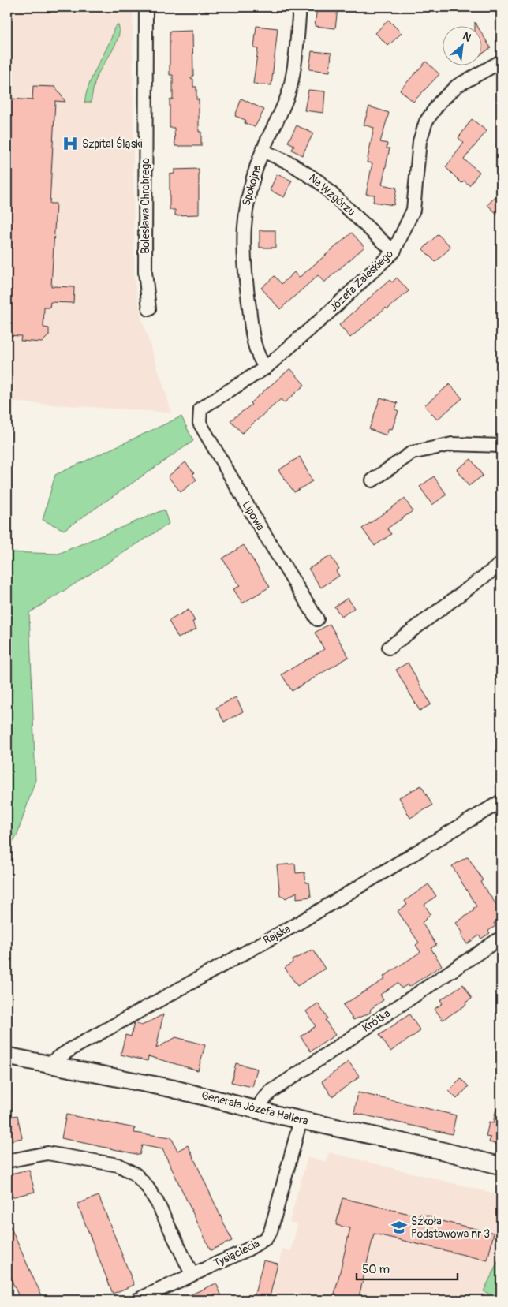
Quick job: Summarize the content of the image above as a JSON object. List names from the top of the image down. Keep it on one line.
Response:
{"streets":{"street":["Spokojna","Na Wzgórzu","Bolesława Chrobrego","Józefa Zaleskiego","Lipowa","Rajska","Krótka","Generała Józefa Hallera","Tysiąclecia"]},"crossings":[["Spokojna","Na Wzgórzu"],["Spokojna","Józefa Zaleskiego"],["Na Wzgórzu","Józefa Zaleskiego"],["Józefa Zaleskiego","Lipowa"],["Rajska","Generała Józefa Hallera"],["Krótka","Generała Józefa Hallera"],["Generała Józefa Hallera","Tysiąclecia"]],"places":{"hospital":["Szpital Śląski"],"school or university":["Szkoła Podstawowa nr 3"]},"scale_bar":"50 m","north":"top right"}
